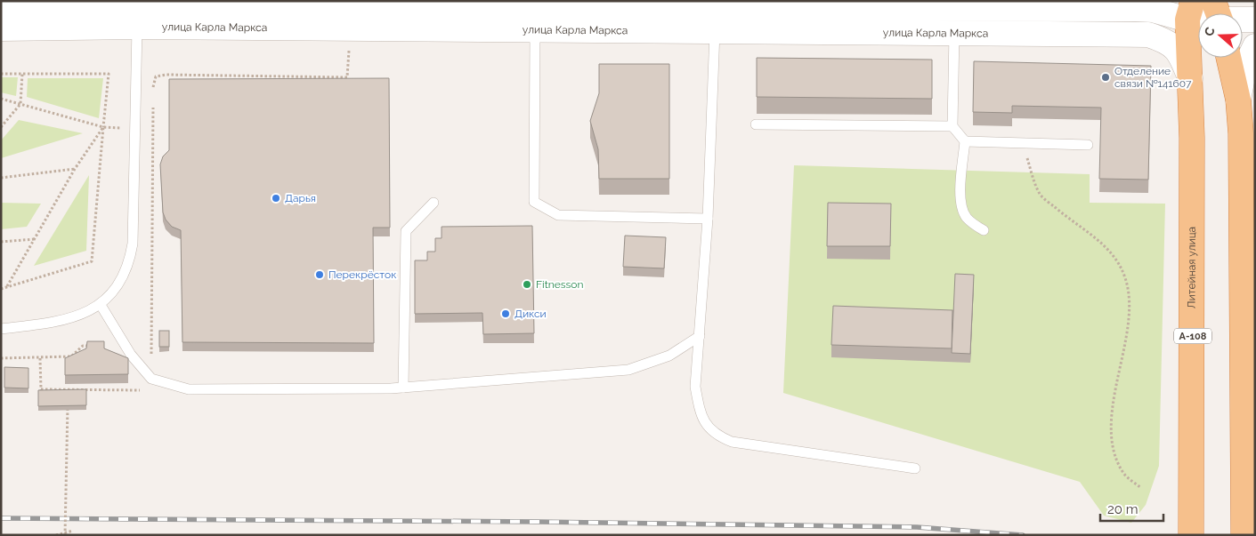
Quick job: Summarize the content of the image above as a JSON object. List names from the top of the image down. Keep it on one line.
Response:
{"streets":{"highway":["Литейная улица","А-108"],"street":["улица Карла Маркса"]},"crossings":[["улица Карла Маркса","Литейная улица"]],"places":["Отделение связи №141607","Дарья","Перекрёсток","Fitnesson","Дикси"],"scale_bar":"20 m","north":"left"}
